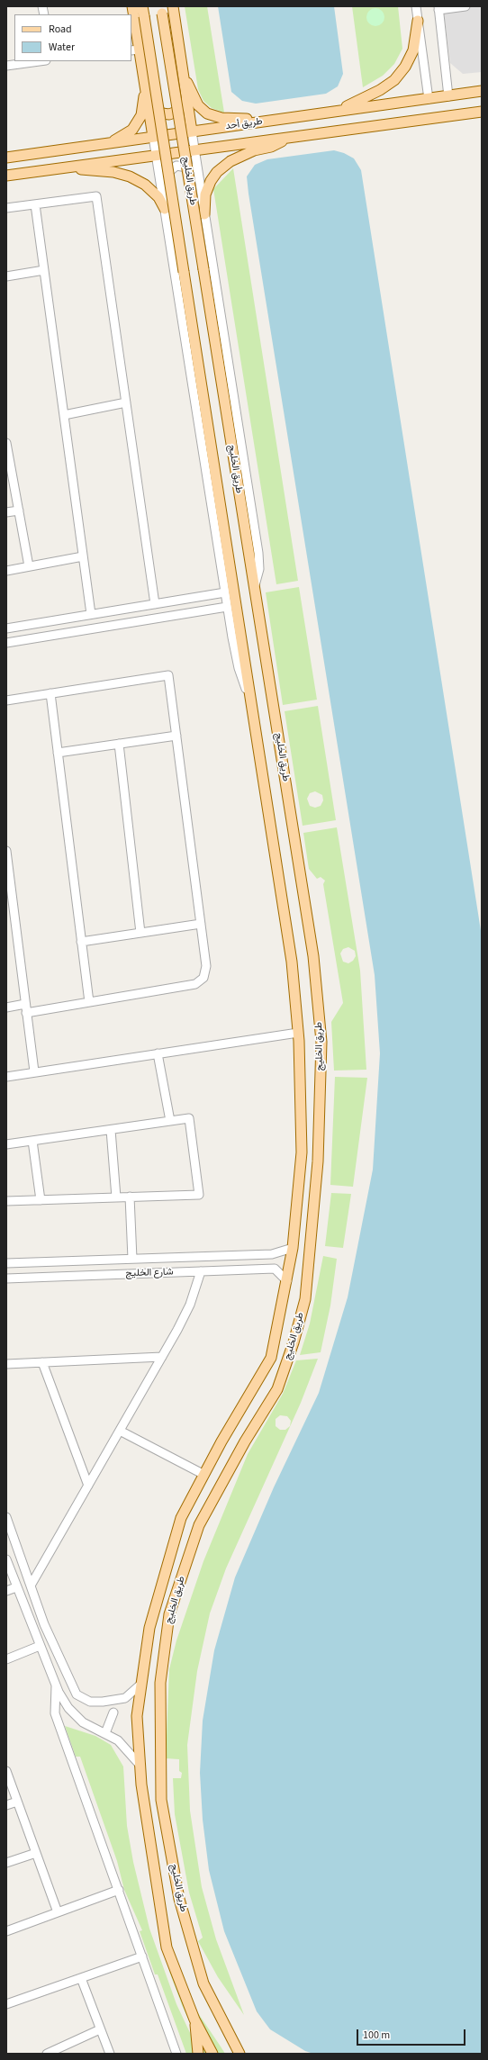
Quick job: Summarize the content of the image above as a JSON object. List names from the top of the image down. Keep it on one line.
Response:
{"streets":{"main road":["طريق أحد","طريق الخليج"],"street":["شارع الخليج"]},"crossings":[["طريق الخليج","شارع الخليج"]],"legend":["Road","Water"],"scale_bar":"100 m"}
